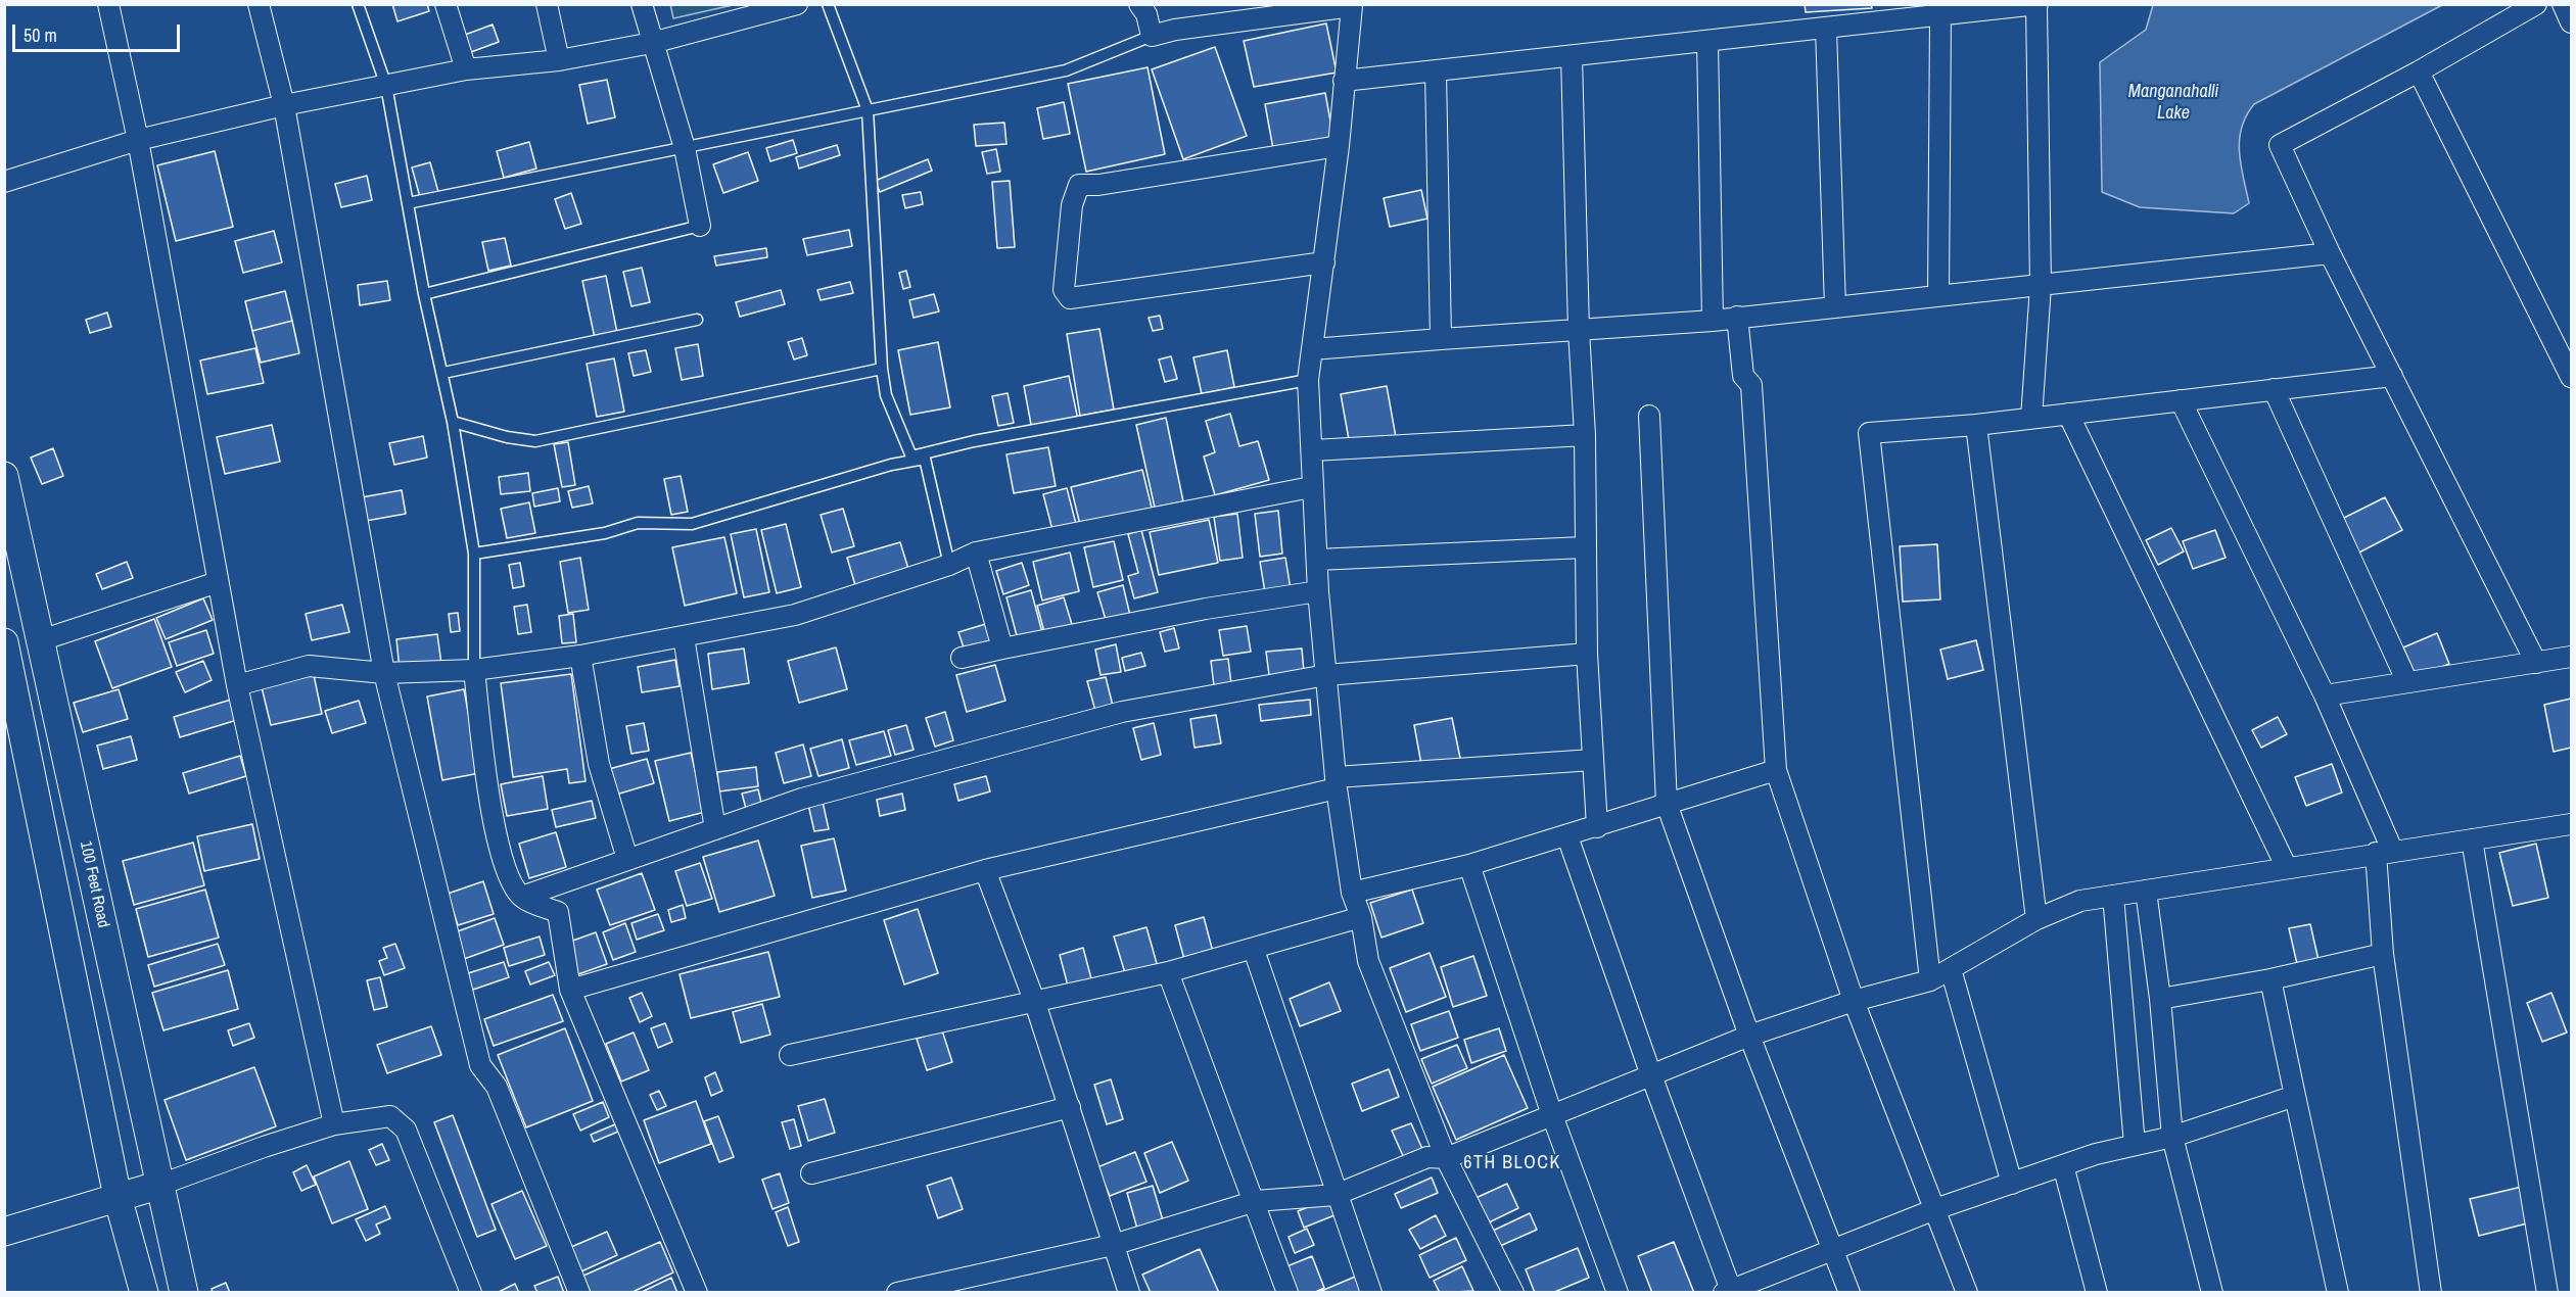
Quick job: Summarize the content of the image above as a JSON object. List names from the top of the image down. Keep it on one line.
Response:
{"streets":{"main road":["100 Feet Road"]},"districts":["6TH BLOCK"],"water":["Manganahalli Lake"],"scale_bar":"50 m"}
